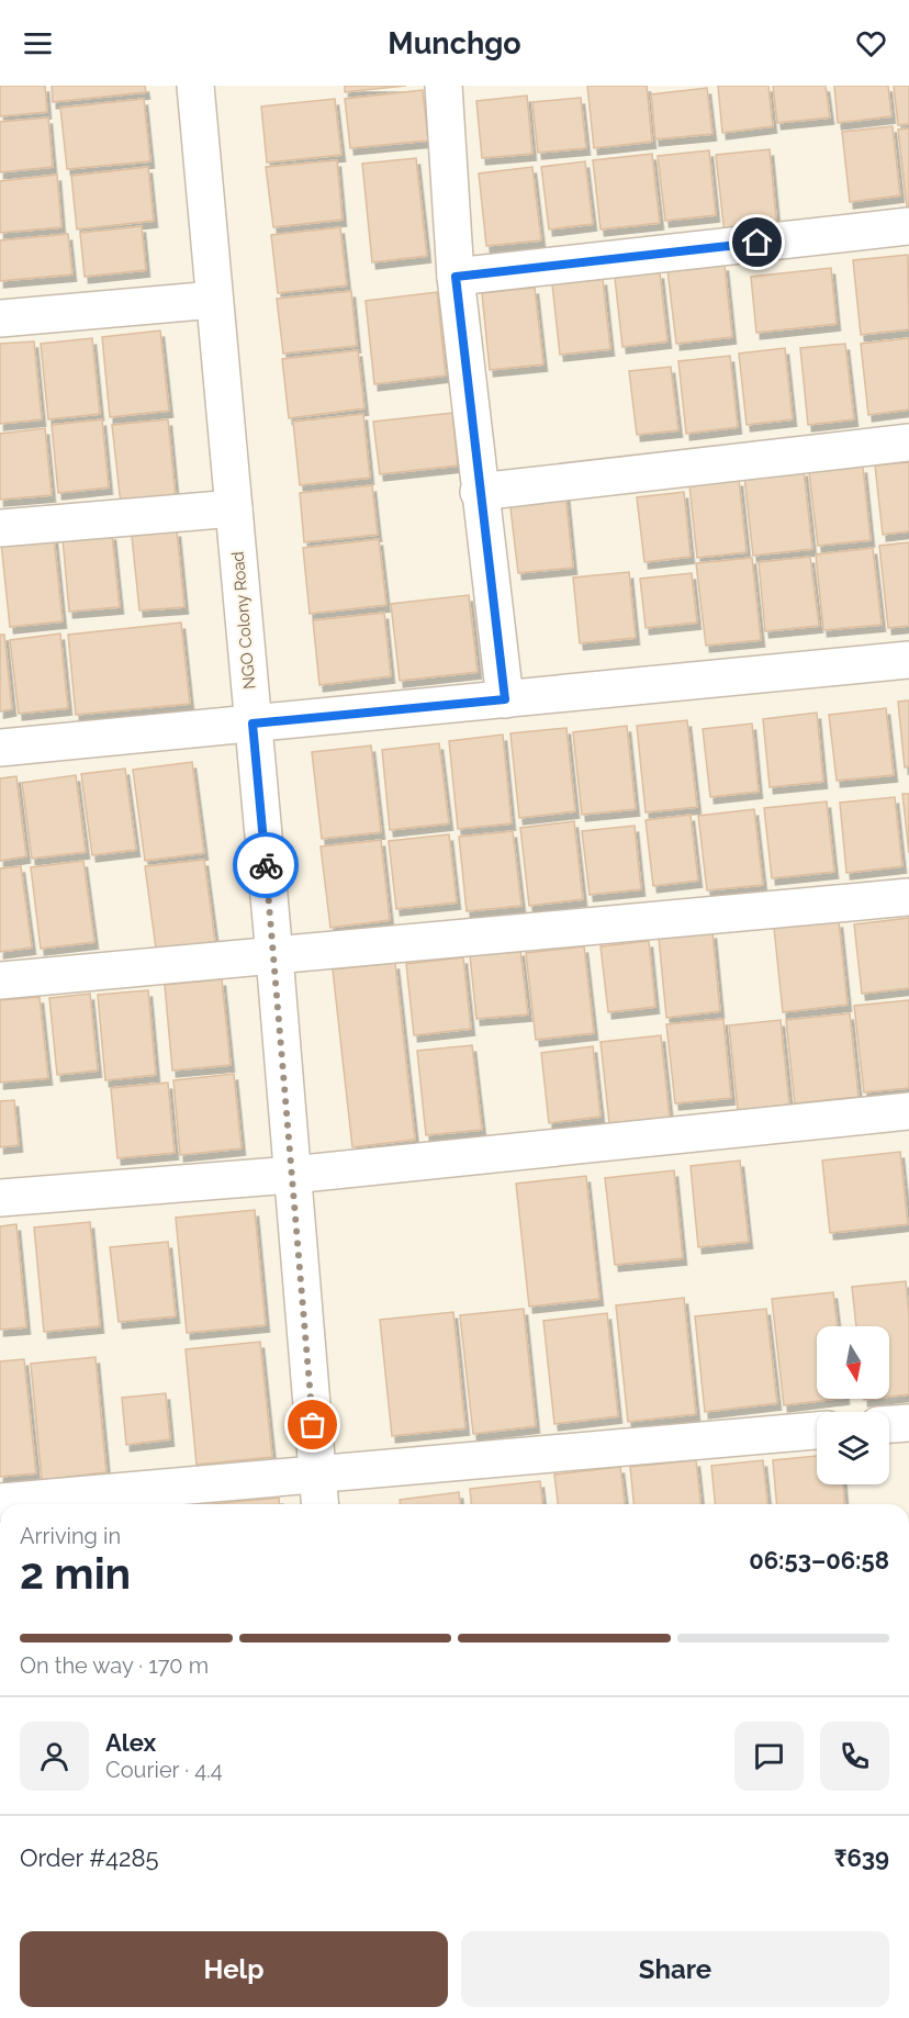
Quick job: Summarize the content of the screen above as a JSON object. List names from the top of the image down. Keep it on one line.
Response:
{"streets":{"street":["NGO Colony Road"]},"north":"bottom","page":{"header":"Munchgo","heading":["2 min","Arriving in","06:53–06:58"],"panel":["Alex","Courier · 4.4","Order #4285","₹639"],"bar":"On the way · 170 m","buttons":["Help","Share"]}}
